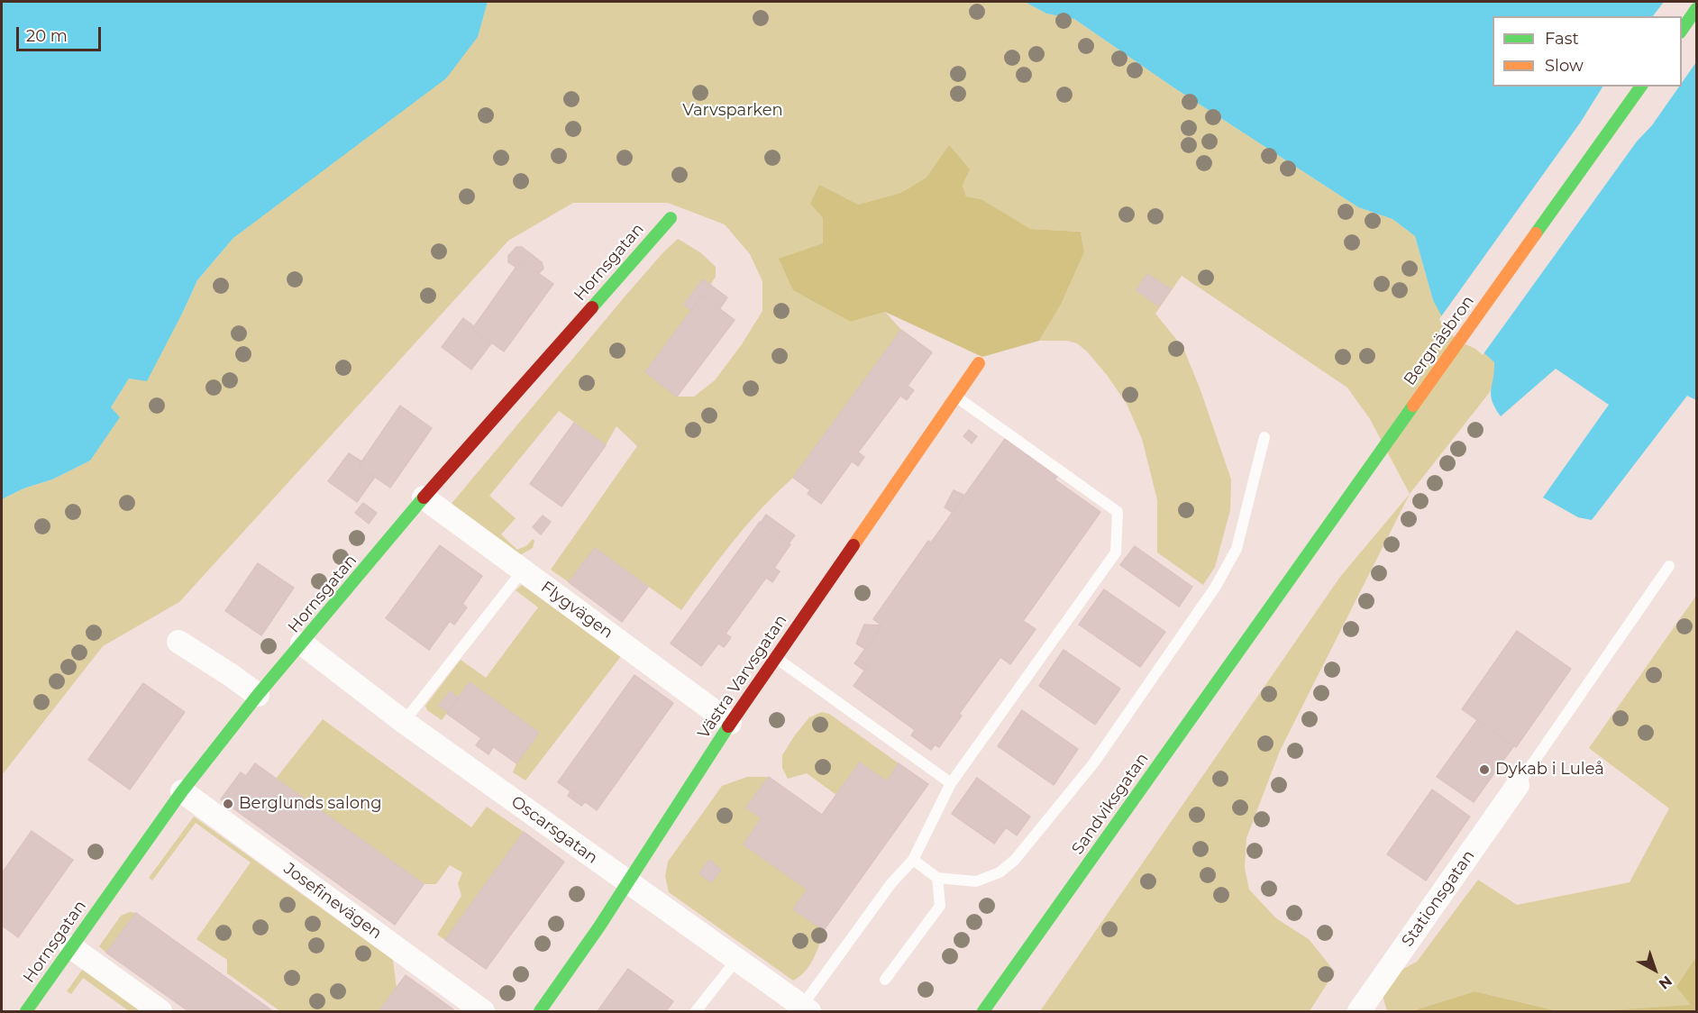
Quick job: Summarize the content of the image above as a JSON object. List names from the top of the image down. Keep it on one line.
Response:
{"streets":{"street":["Hornsgatan","Bergnäsbron","Flygvägen","Västra Varvsgatan","Sandviksgatan","Oscarsgatan","Stationsgatan","Josefinevägen"]},"crossings":[["Hornsgatan","Flygvägen"],["Hornsgatan","Oscarsgatan"],["Hornsgatan","Josefinevägen"],["Bergnäsbron","Sandviksgatan"],["Flygvägen","Västra Varvsgatan"],["Västra Varvsgatan","Oscarsgatan"]],"parks":["Varvsparken"],"places":["Dykab i Luleå","Berglunds salong"],"legend":["Fast","Slow"],"scale_bar":"20 m","north":"bottom right"}
